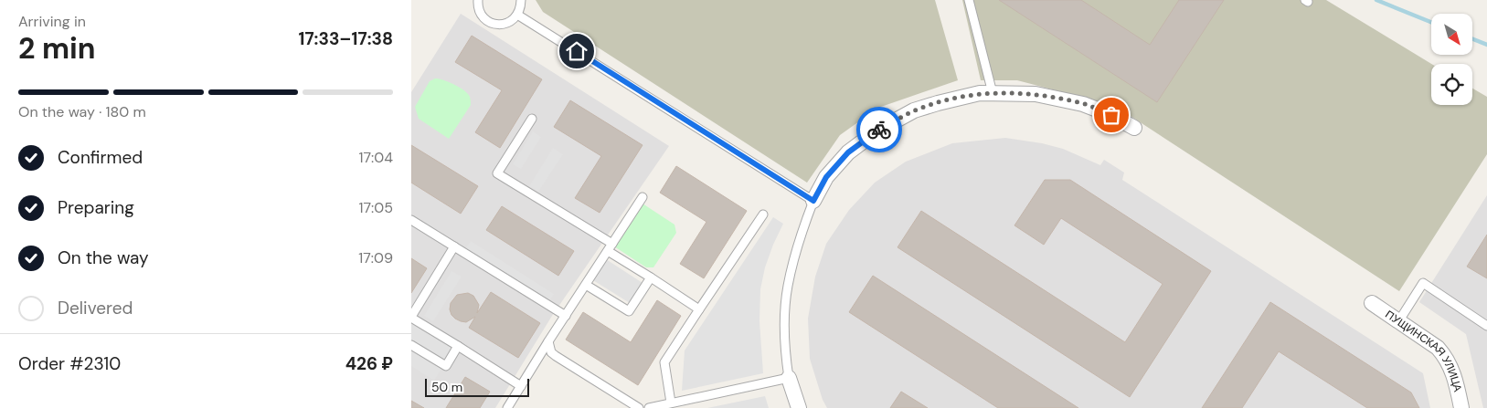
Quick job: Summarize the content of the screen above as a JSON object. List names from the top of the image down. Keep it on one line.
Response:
{"streets":{"street":["ПУЩИНСКАЯ УЛИЦА"]},"scale_bar":"50 m","north":"bottom right","page":{"heading":["2 min","Arriving in","17:33–17:38"],"panel":["Order #2310","426 ₽"],"bar":"On the way · 180 m","list":[["Confirmed","17:04"],["Preparing","17:05"],["On the way","17:09"],"Delivered"],"scale":"50 m"}}
